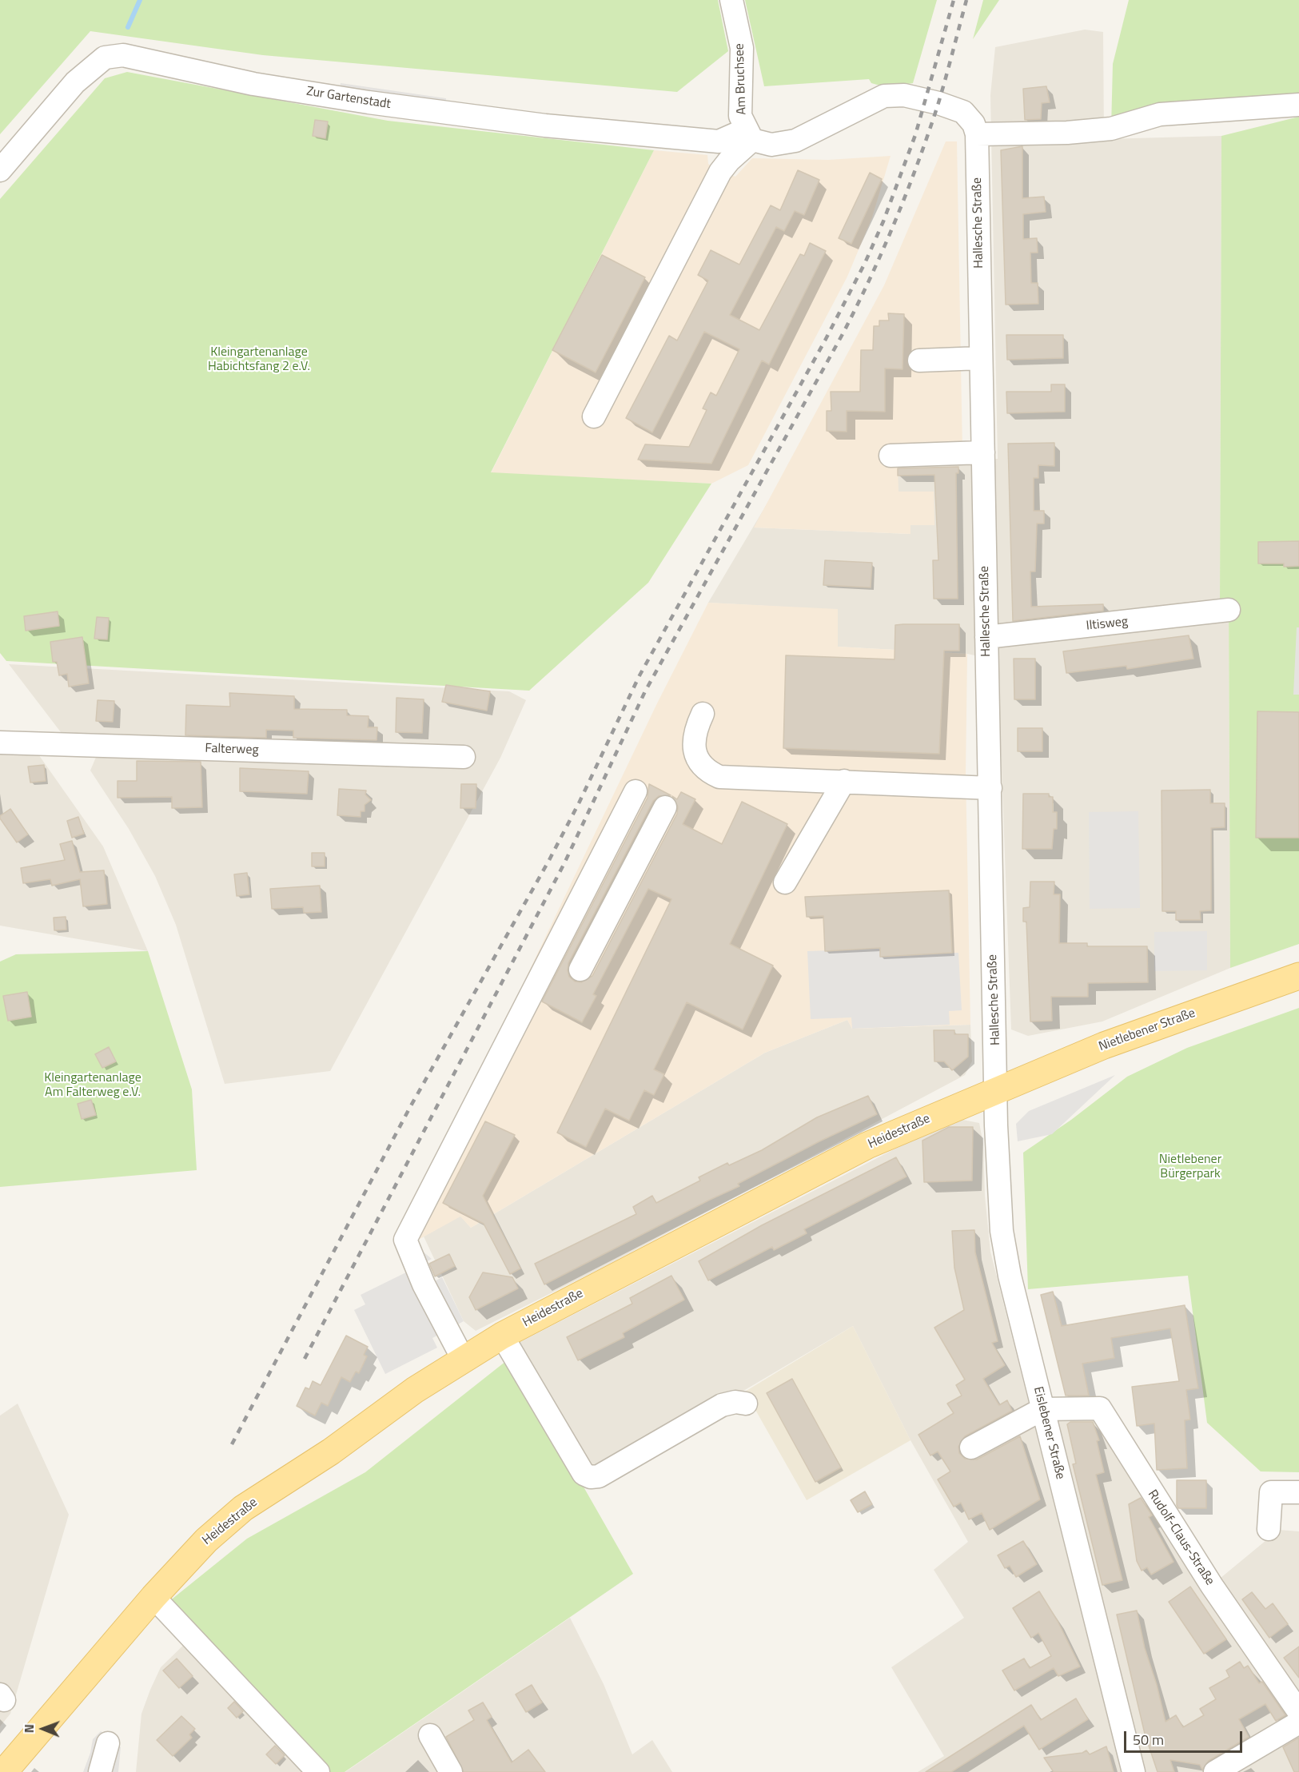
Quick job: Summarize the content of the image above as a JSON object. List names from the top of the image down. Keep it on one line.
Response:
{"streets":{"main road":["Nietlebener Straße","Heidestraße"],"street":["Am Bruchsee","Zur Gartenstadt","Hallesche Straße","Iltisweg","Falterweg","Eislebener Straße","Rudolf-Claus-Straße"]},"crossings":[["Am Bruchsee","Zur Gartenstadt"],["Hallesche Straße","Iltisweg"],["Hallesche Straße","Nietlebener Straße"],["Hallesche Straße","Heidestraße"],["Hallesche Straße","Eislebener Straße"],["Nietlebener Straße","Heidestraße"],["Nietlebener Straße","Eislebener Straße"],["Heidestraße","Eislebener Straße"],["Eislebener Straße","Rudolf-Claus-Straße"]],"parks":["Kleingartenanlage Habichtsfang 2 e.V.","Kleingartenanlage Am Falterweg e.V.","Nietlebener Bürgerpark"],"scale_bar":"50 m","north":"left"}
